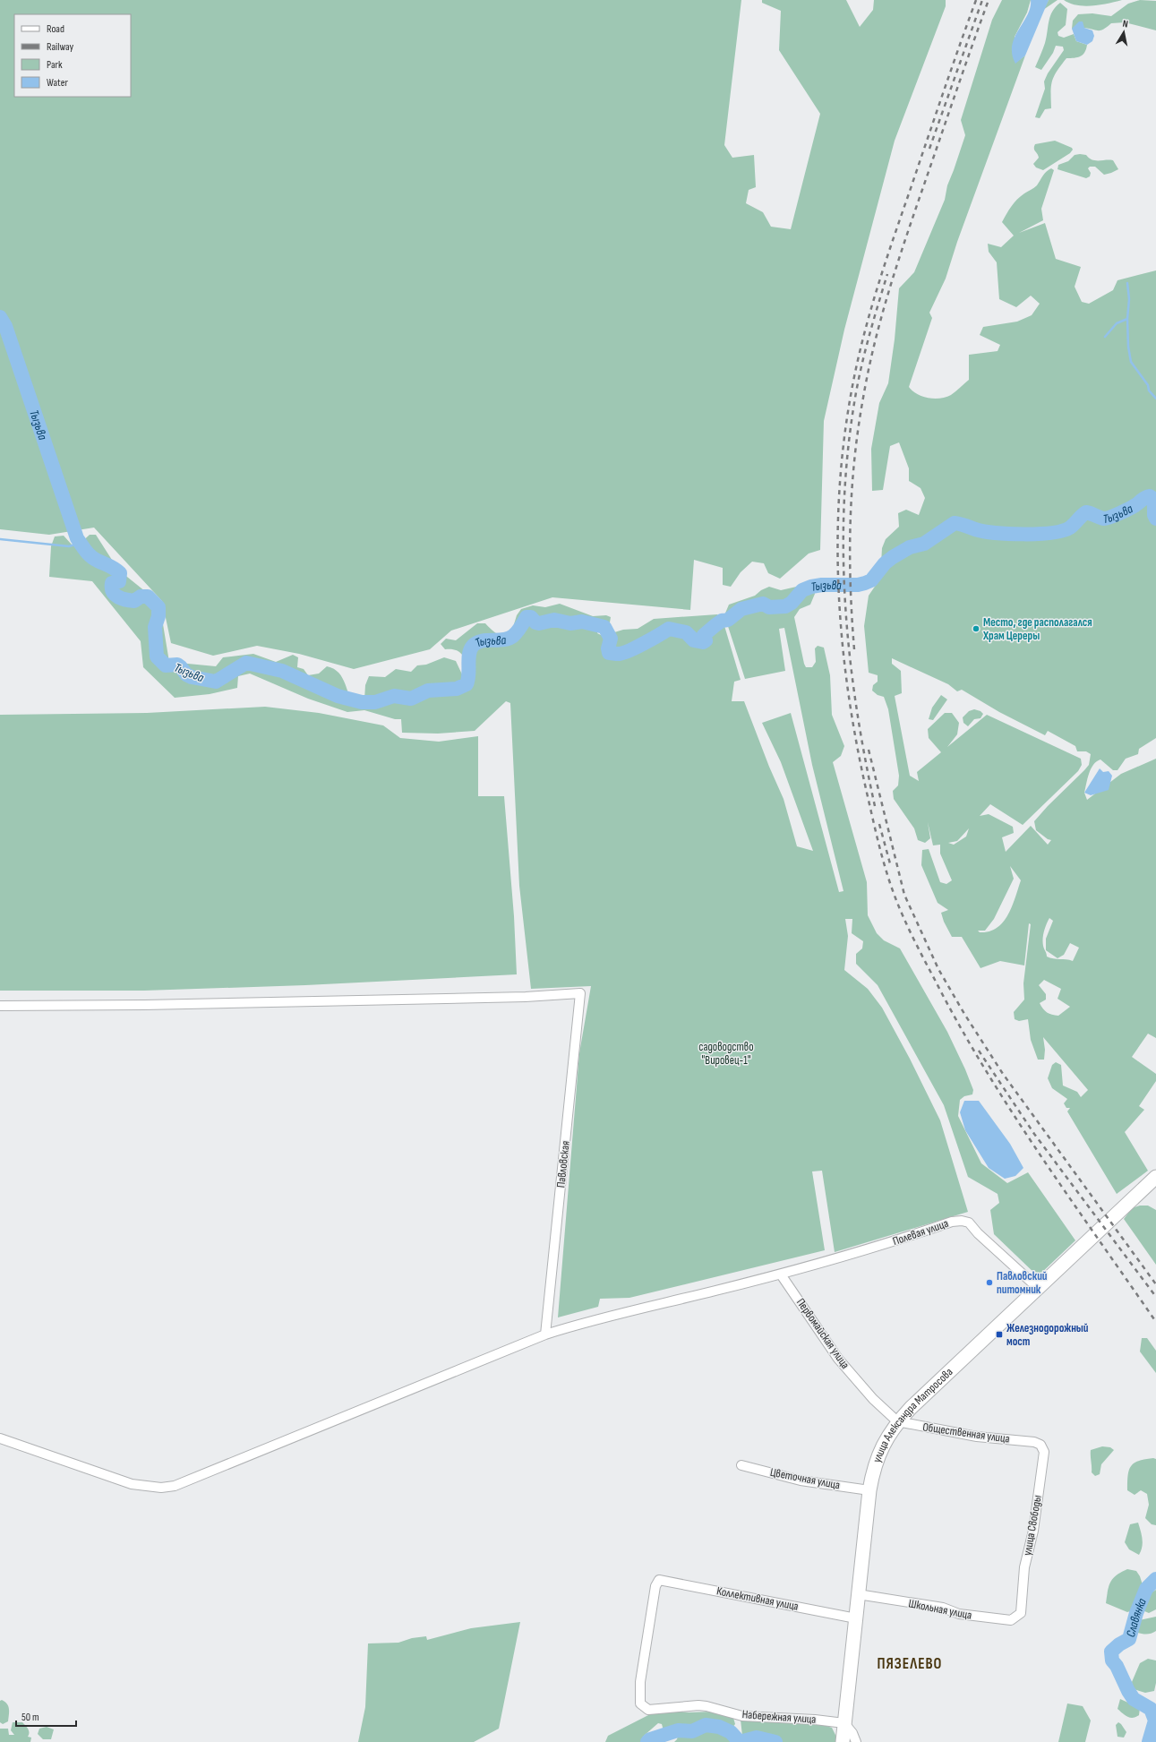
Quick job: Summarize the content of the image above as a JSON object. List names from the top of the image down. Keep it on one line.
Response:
{"streets":{"main road":["улица Александра Матросова"],"street":["Павловская","Полевая улица","Первомайская улица","Общественная улица","Цветочная улица","улица Свободы","Коллективная улица","Школьная улица","Набережная улица"]},"crossings":[["Павловская","Полевая улица"],["Полевая улица","Первомайская улица"],["Полевая улица","улица Александра Матросова"],["Первомайская улица","улица Александра Матросова"],["Первомайская улица","Общественная улица"],["улица Александра Матросова","Общественная улица"],["улица Александра Матросова","Цветочная улица"],["улица Александра Матросова","Коллективная улица"],["улица Александра Матросова","Школьная улица"],["улица Александра Матросова","Набережная улица"],["Общественная улица","улица Свободы"],["улица Свободы","Школьная улица"],["Коллективная улица","Набережная улица"]],"districts":["ПЯЗЕЛЕВО"],"water":["Тызьва","Славянка"],"parks":["садоводство \"Вировец-1\""],"places":{"other":["Место, где располагался Храм Цереры","Павловский питомник"],"transit":["Железнодорожный мост"]},"legend":["Road","Railway","Park","Water"],"scale_bar":"50 m","north":"top"}
